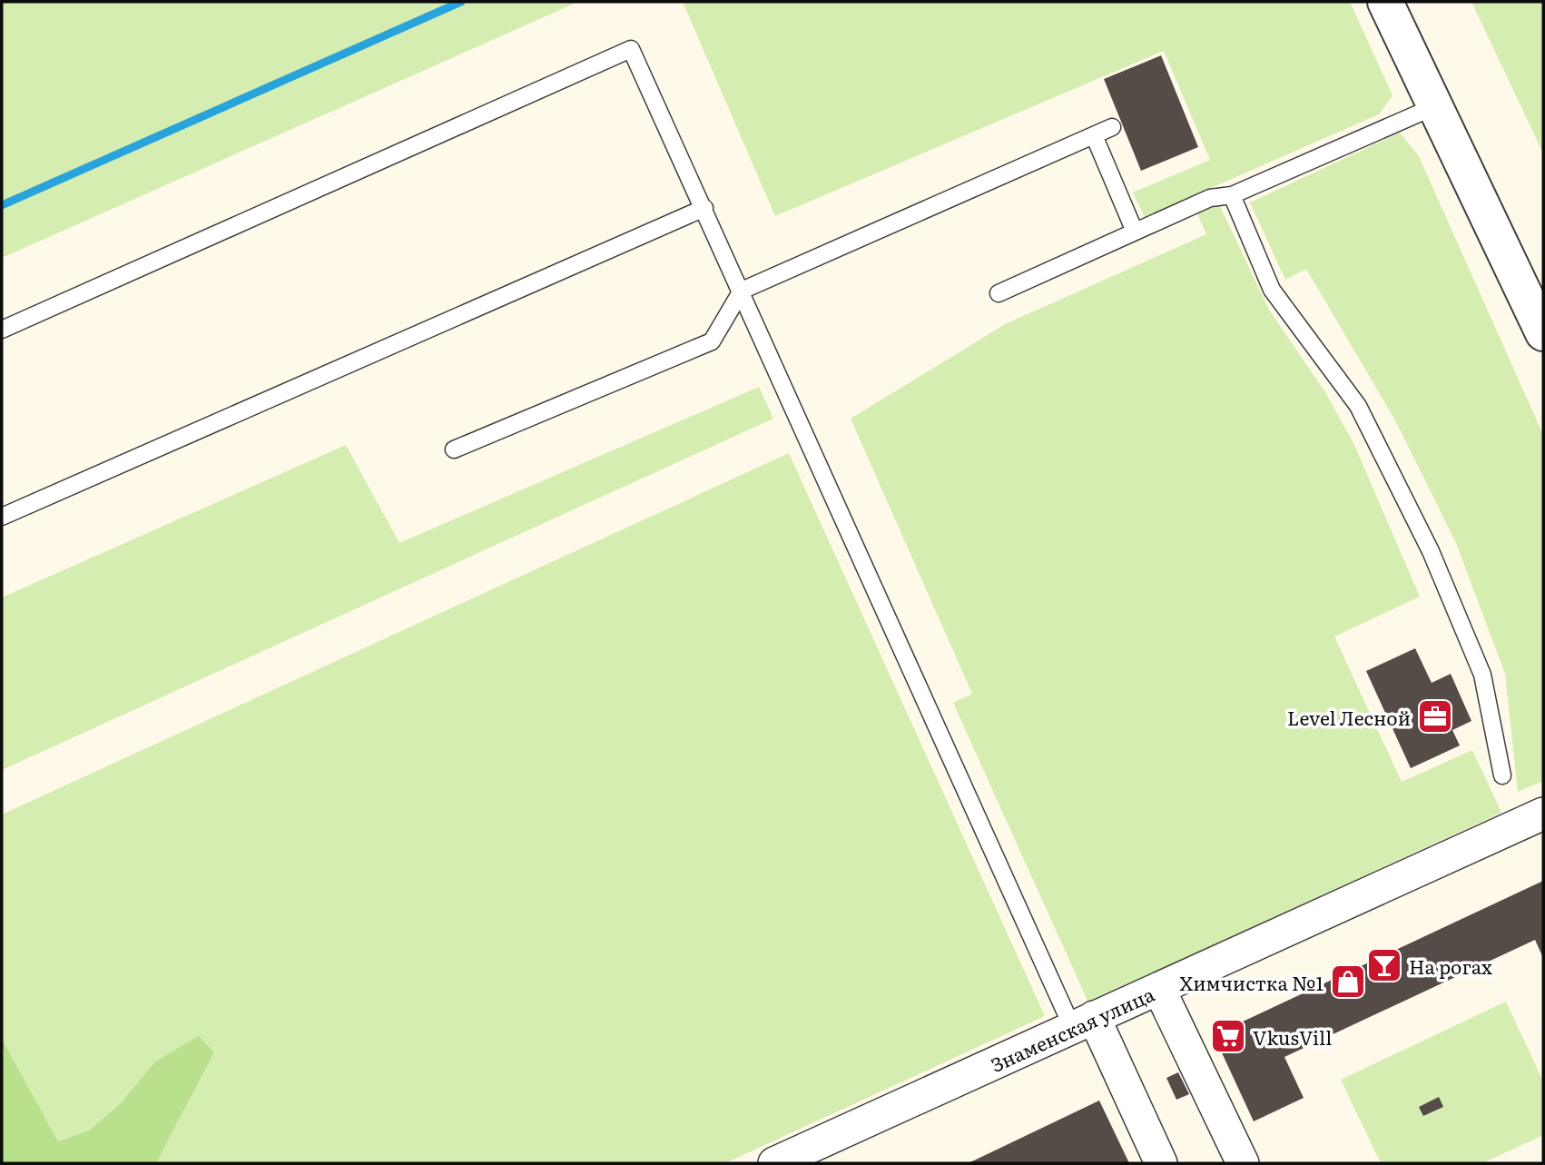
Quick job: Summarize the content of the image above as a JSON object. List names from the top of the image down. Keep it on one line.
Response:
{"streets":{"street":["Знаменская улица"]},"places":{"office":["Level Лесной"],"bar":["На рогах"],"shop":["Химчистка №1"],"supermarket":["VkusVill"]}}
